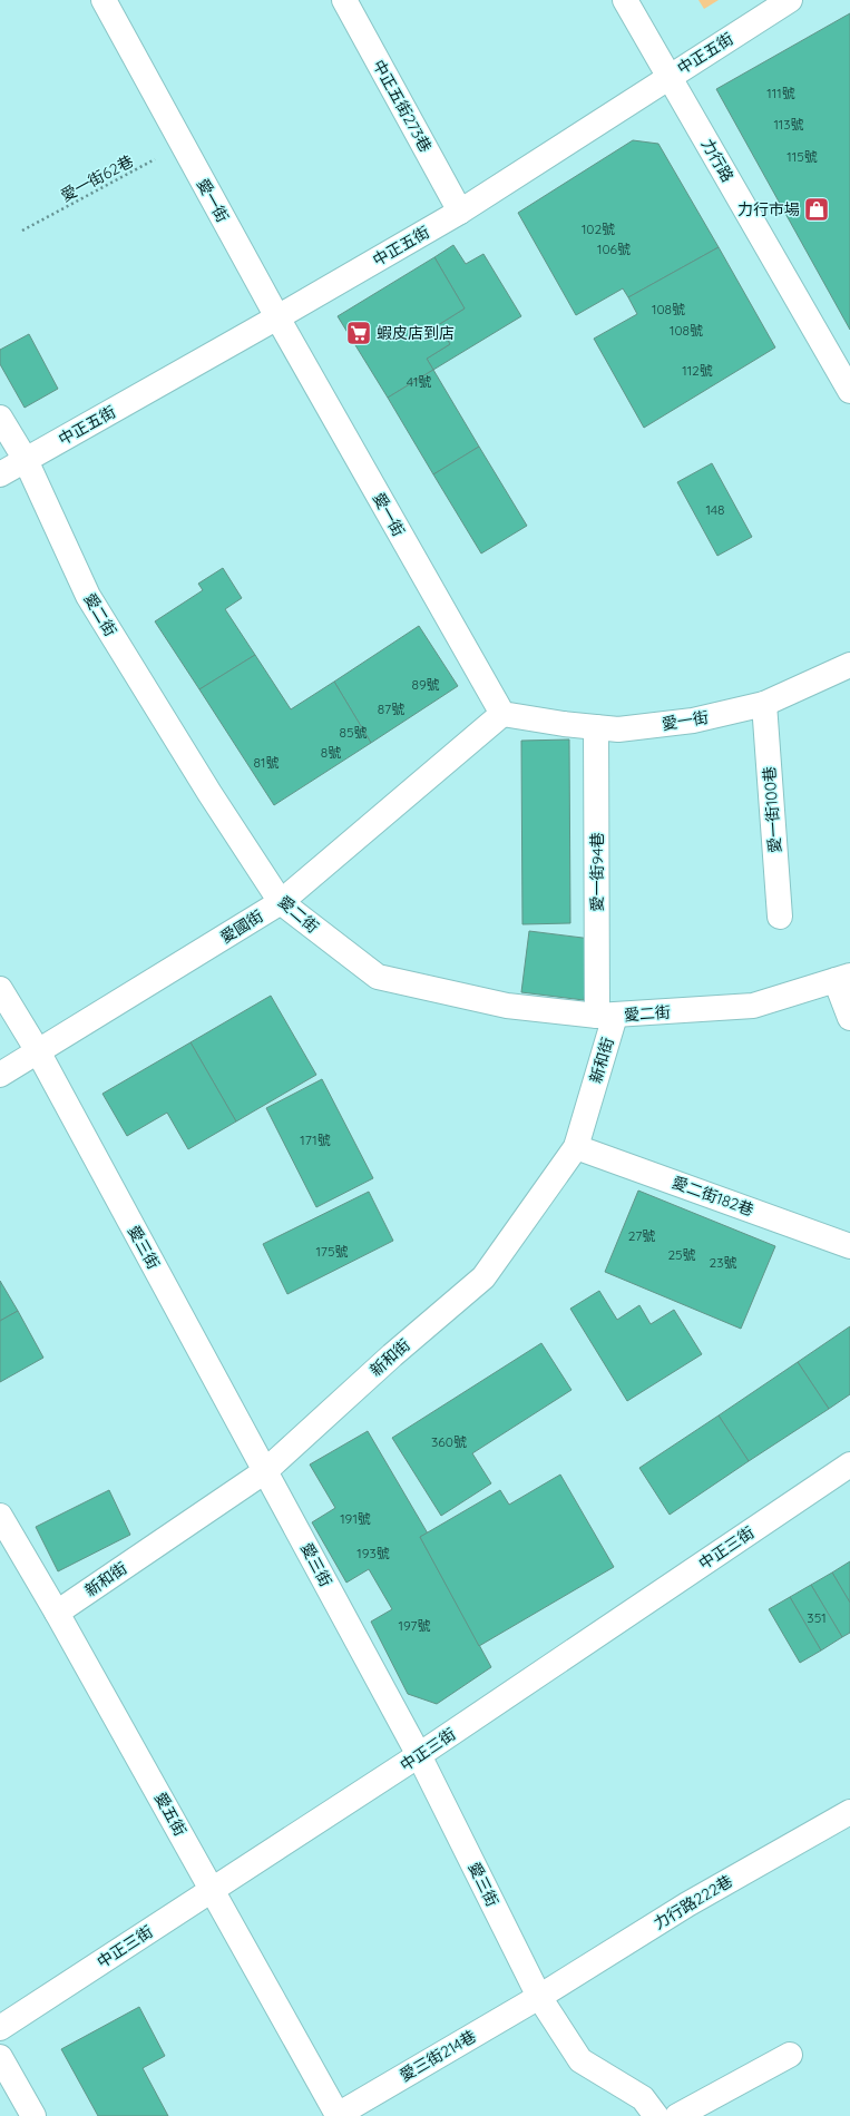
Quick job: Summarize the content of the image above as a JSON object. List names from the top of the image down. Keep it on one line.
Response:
{"streets":{"street":["中正五街","中正五街273巷","力行路","愛一街","愛二街","愛一街100巷","愛一街94巷","愛國街","新和街","愛二街182巷","愛三街","中正三街","愛五街","力行路222巷","愛三街214巷"],"path":["愛一街62巷"]},"crossings":[["中正五街","中正五街273巷"],["中正五街","力行路"],["中正五街","愛一街"],["中正五街","愛二街"],["愛一街62巷","愛一街"],["愛一街","愛一街100巷"],["愛一街","愛一街94巷"],["愛一街","愛國街"],["愛二街","愛一街94巷"],["愛二街","愛國街"],["愛二街","新和街"],["愛一街94巷","新和街"],["愛國街","愛三街"],["新和街","愛二街182巷"],["新和街","愛三街"],["新和街","愛五街"],["愛三街","中正三街"],["愛三街","力行路222巷"],["愛三街","愛三街214巷"],["中正三街","愛五街"],["愛五街","愛三街214巷"],["力行路222巷","愛三街214巷"]],"places":{"shop":["力行市場"],"supermarket":["蝦皮店到店"]},"house_numbers":["111號","113號","115號","102號","106號","108號","108號","112號","41號","148","89號","87號","85號","8號","81號","171號","27號","175號","25號","23號","360號","191號","193號","351","197號"]}
